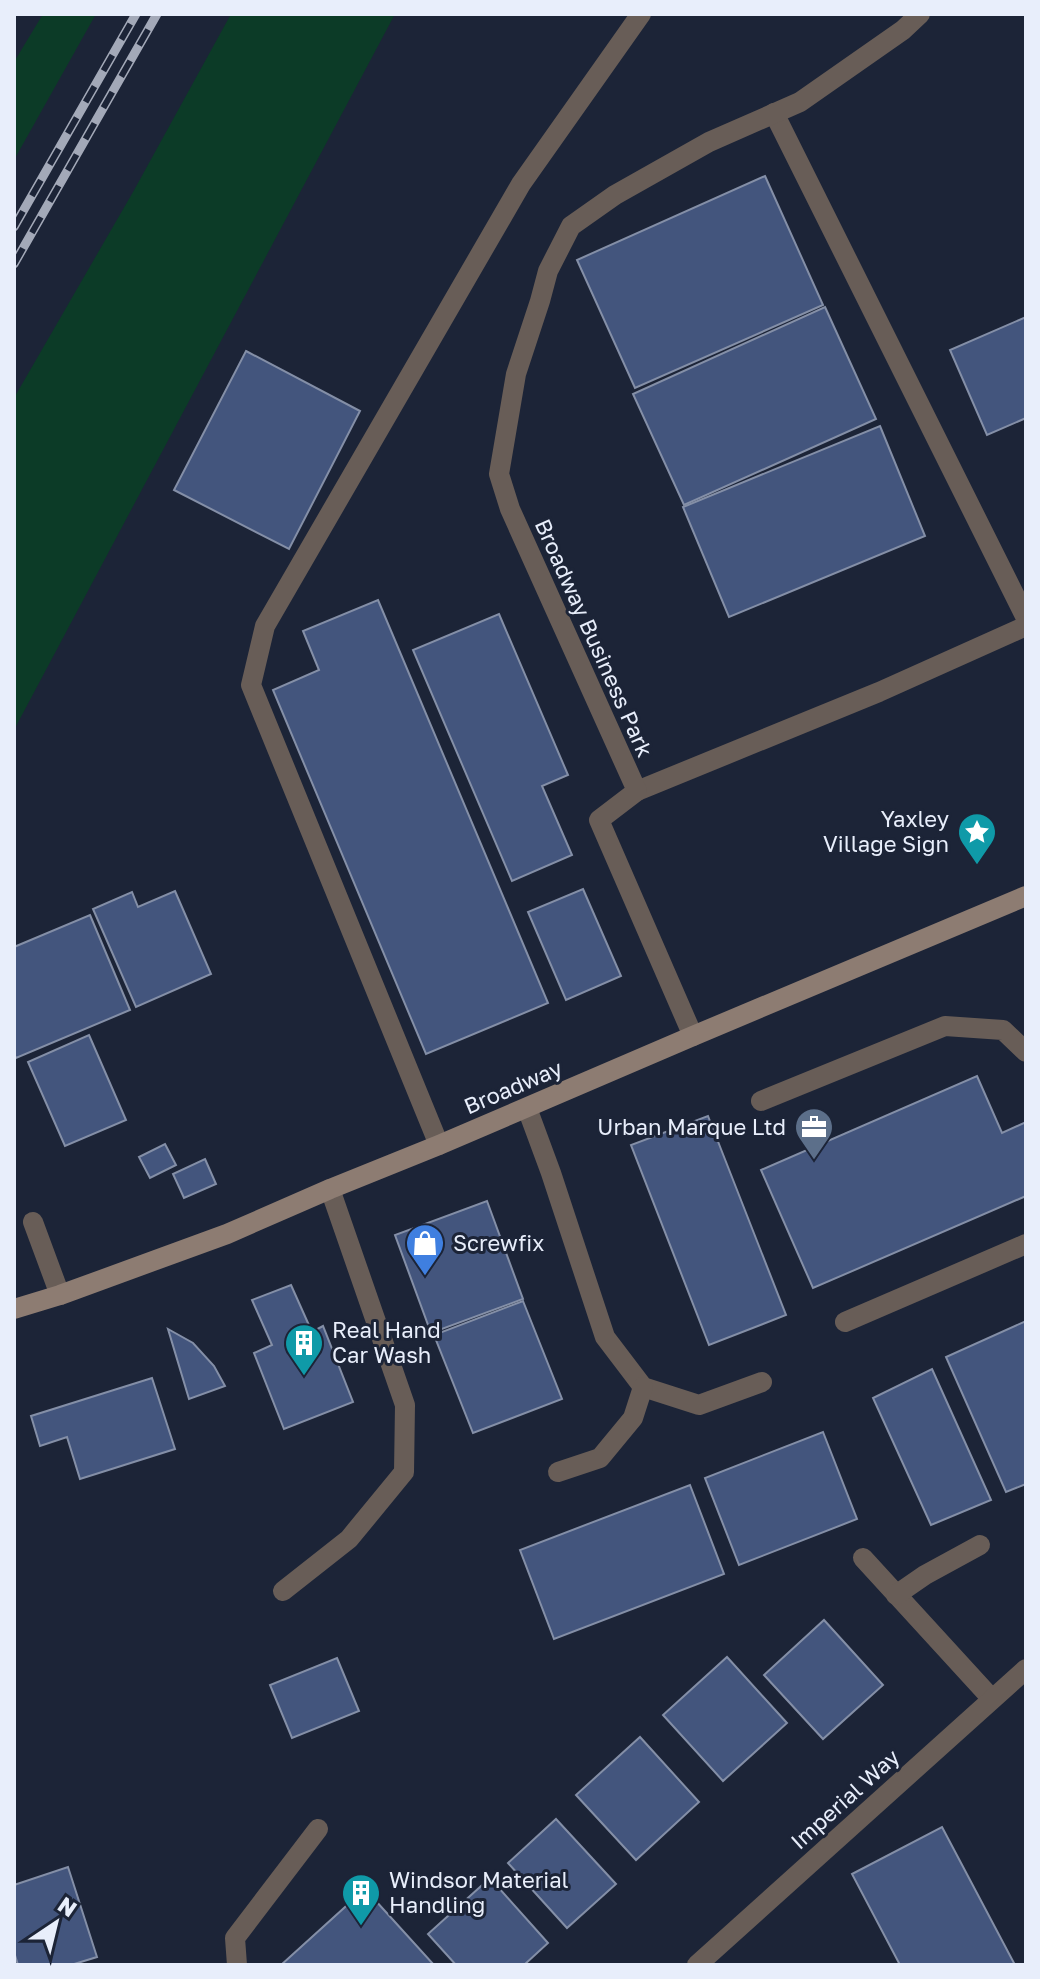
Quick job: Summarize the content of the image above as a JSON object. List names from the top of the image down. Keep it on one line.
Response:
{"streets":{"main road":["Broadway"],"street":["Broadway Business Park","Imperial Way"]},"crossings":[["Broadway Business Park","Broadway"]],"places":{"place":["Yaxley Village Sign"],"office":["Urban Marque Ltd"],"shop":["Screwfix"],"building":["Real Hand Car Wash","Windsor Material Handling"]},"north":"top right"}
